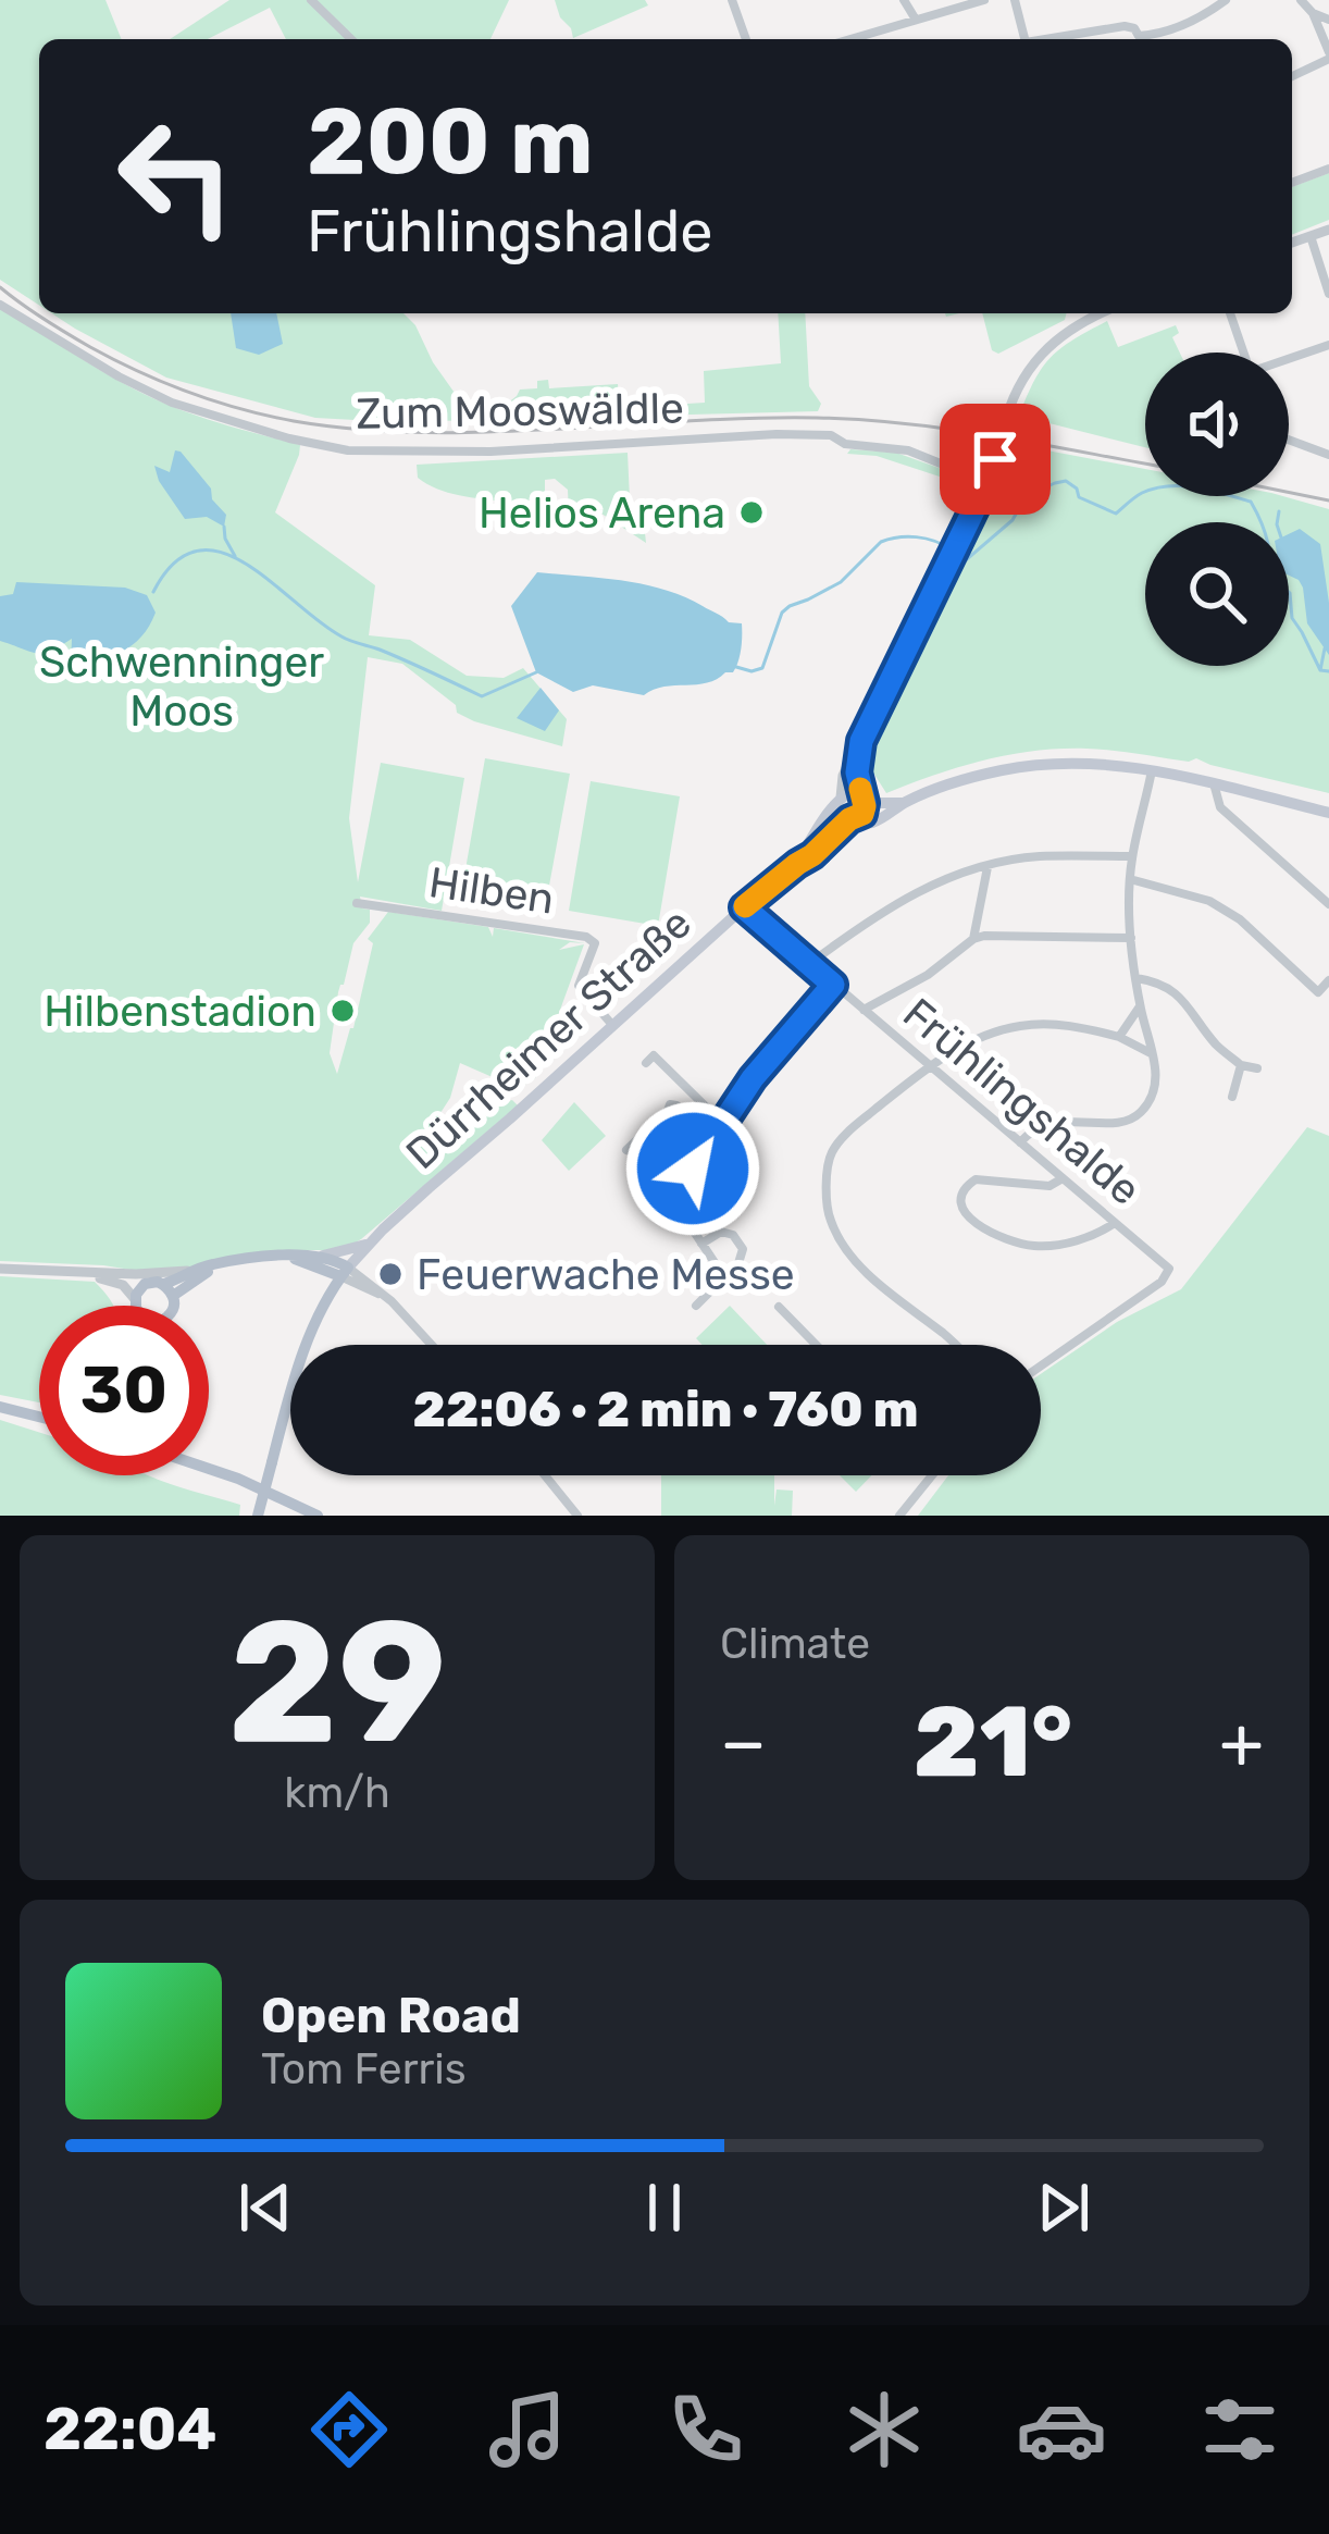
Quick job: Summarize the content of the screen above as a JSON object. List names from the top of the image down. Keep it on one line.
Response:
{"streets":{"main road":["Dürrheimer Straße"],"street":["Zum Mooswäldle","Hilben","Frühlingshalde"]},"crossings":[["Hilben","Dürrheimer Straße"],["Dürrheimer Straße","Frühlingshalde"]],"parks":["Schwenninger Moos"],"places":["Helios Arena","Hilbenstadion","Feuerwache Messe"],"page":{"turn":["200 m","Frühlingshalde"],"limit":"30","trip":"22:06 · 2 min · 760 m","tile":[["29","km/h"],"Climate"],"heat":["−","21°","+"],"song":["Open Road","Tom Ferris"],"tabs":"22:04"}}
